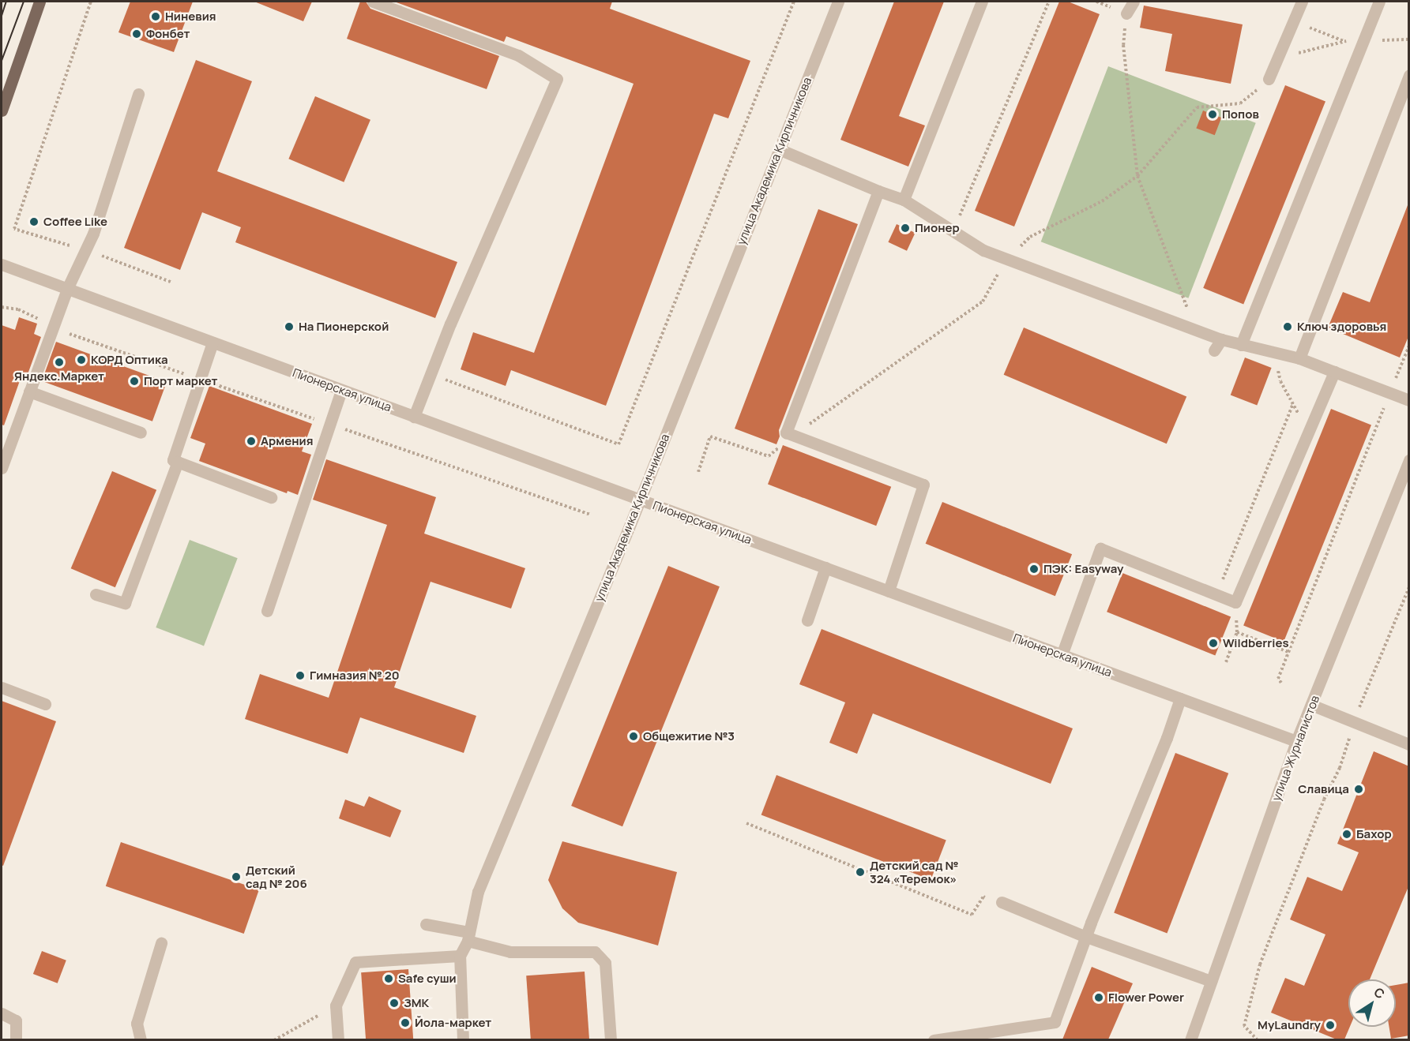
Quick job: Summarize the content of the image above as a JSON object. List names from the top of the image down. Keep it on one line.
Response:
{"streets":{"street":["улица Академика Кирпичникова","Пионерская улица","улица Журналистов"]},"crossings":[["улица Академика Кирпичникова","Пионерская улица"],["Пионерская улица","улица Журналистов"]],"places":["Ниневия","Фонбет","Попов","Coffee Like","Пионер","На Пионерской","Ключ здоровья","КОРД Оптика","Яндекс.Маркет","Порт маркет","Армения","ПЭК: Easyway","Wildberries","Гимназия № 20","Общежитие №3","Славица","Бахор","Детский сад № 324 «Теремок»","Детский сад № 206","Safe суши","Flower Power","ЗМК","Йола-маркет","MyLaundry"],"north":"top right"}
